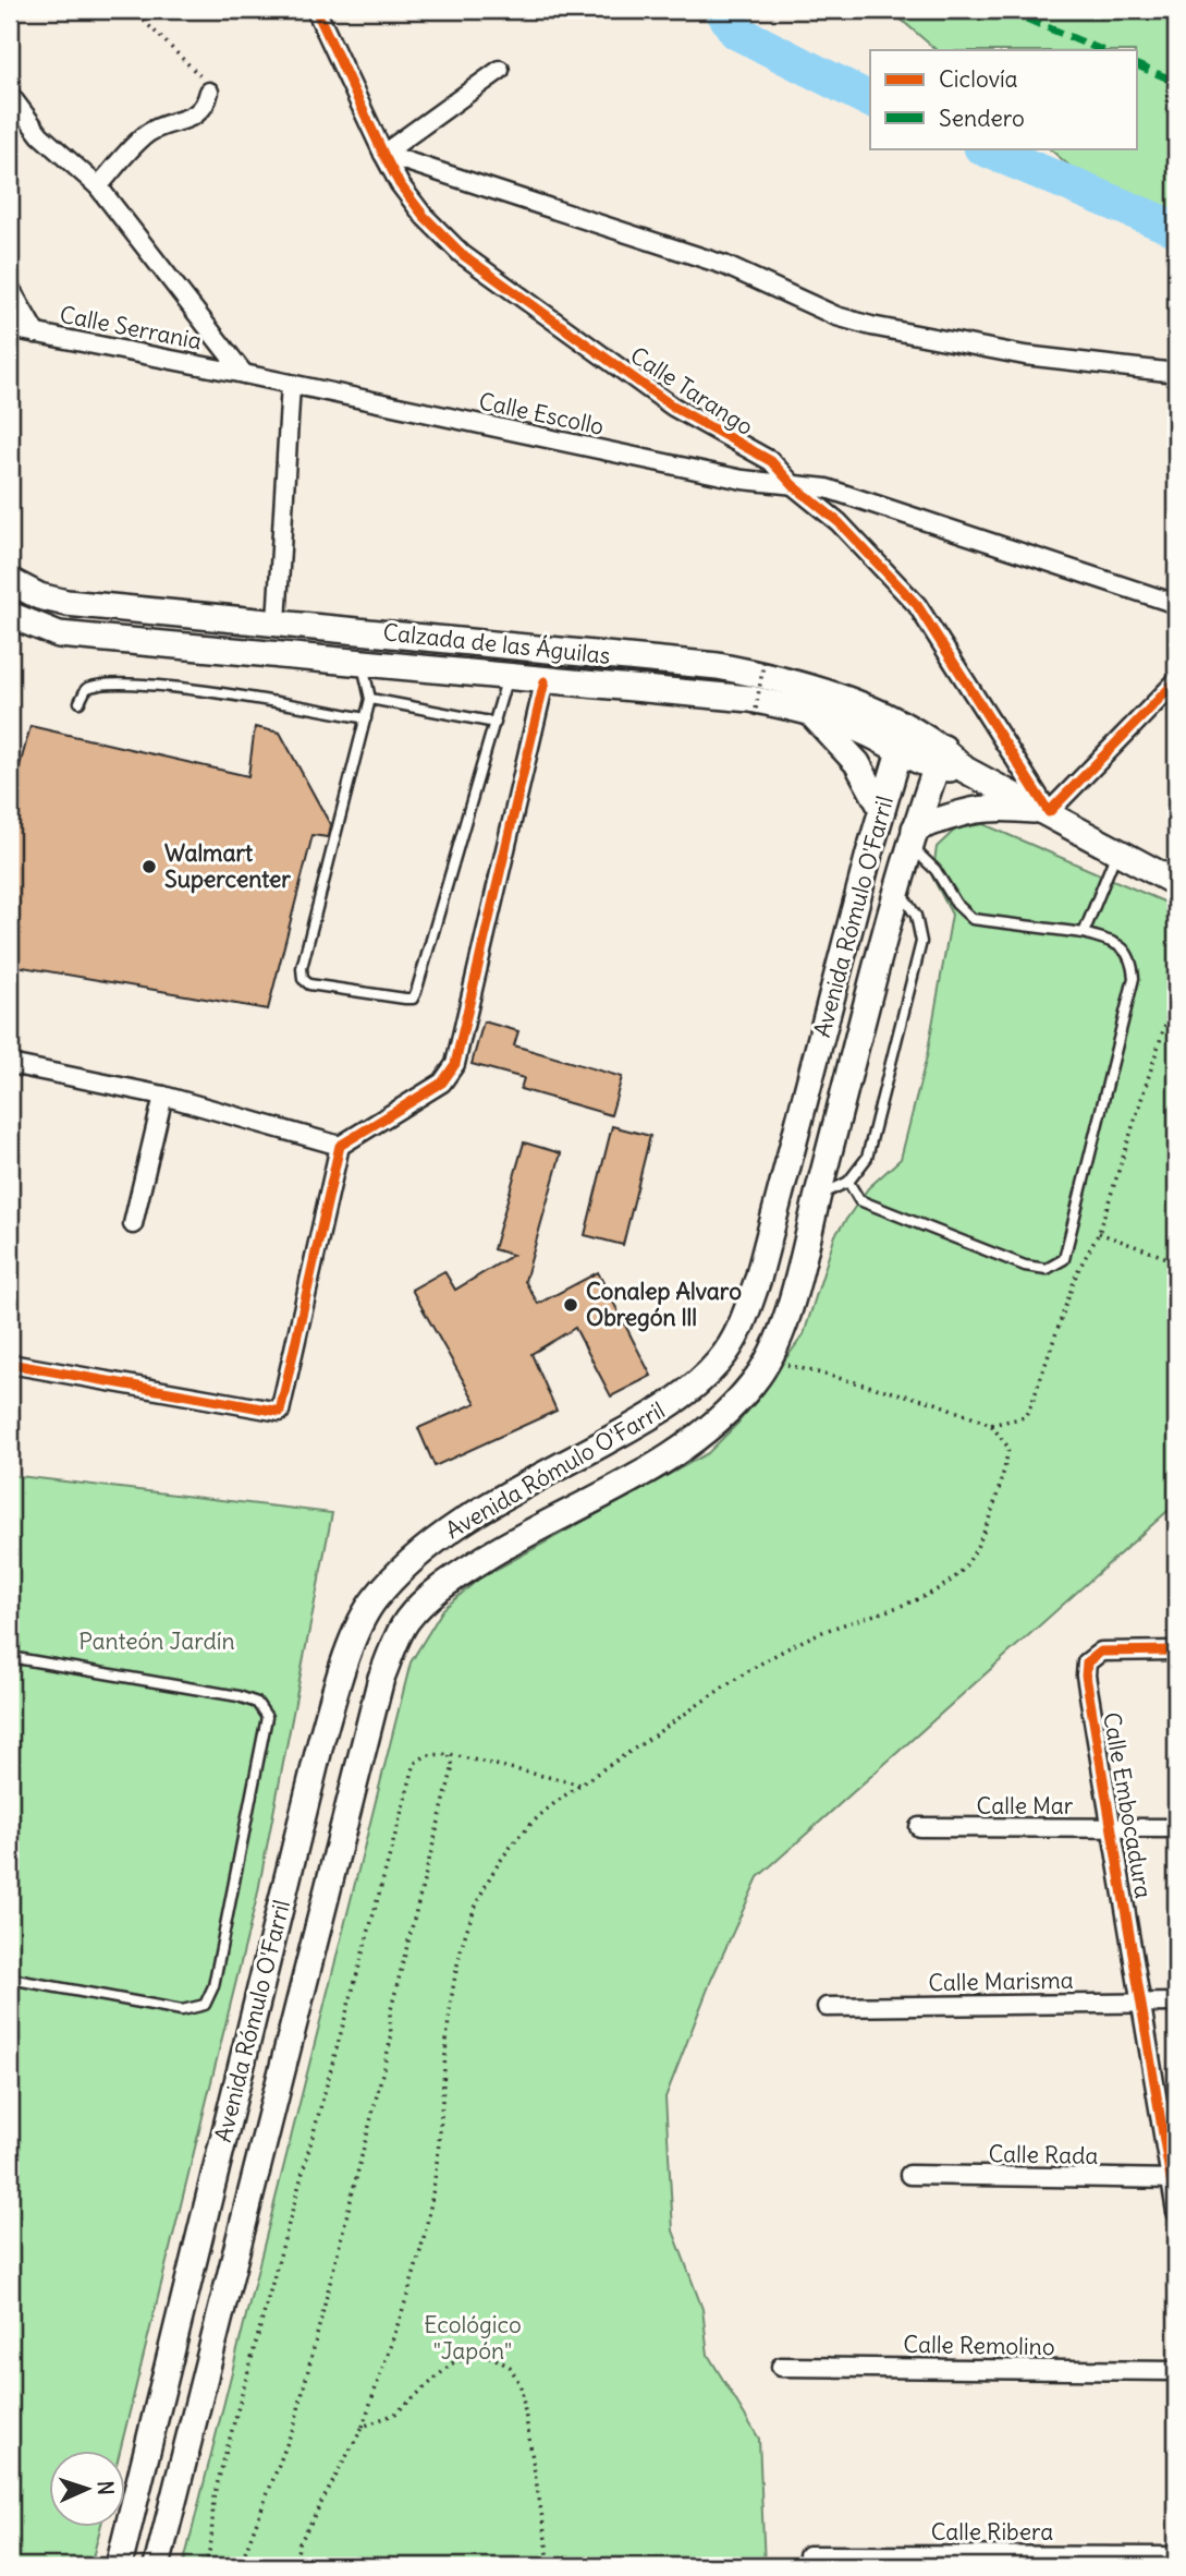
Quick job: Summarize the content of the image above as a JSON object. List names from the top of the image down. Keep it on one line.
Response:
{"streets":{"main road":["Calzada de las Águilas","Avenida Rómulo O'Farril"],"street":["Calle Serrania","Calle Tarango","Calle Escollo","Calle Embocadura","Calle Mar","Calle Marisma","Calle Rada","Calle Remolino","Calle Ribera"]},"crossings":[["Calle Serrania","Calle Escollo"],["Calle Tarango","Calle Escollo"],["Calle Tarango","Calzada de las Águilas"],["Calzada de las Águilas","Avenida Rómulo O'Farril"],["Calle Embocadura","Calle Mar"],["Calle Embocadura","Calle Marisma"],["Calle Embocadura","Calle Rada"]],"parks":["Panteón Jardín","Ecológico \"Japón\""],"places":["Walmart Supercenter","Conalep Alvaro Obregón lll"],"legend":["Ciclovía","Sendero"],"north":"right"}
